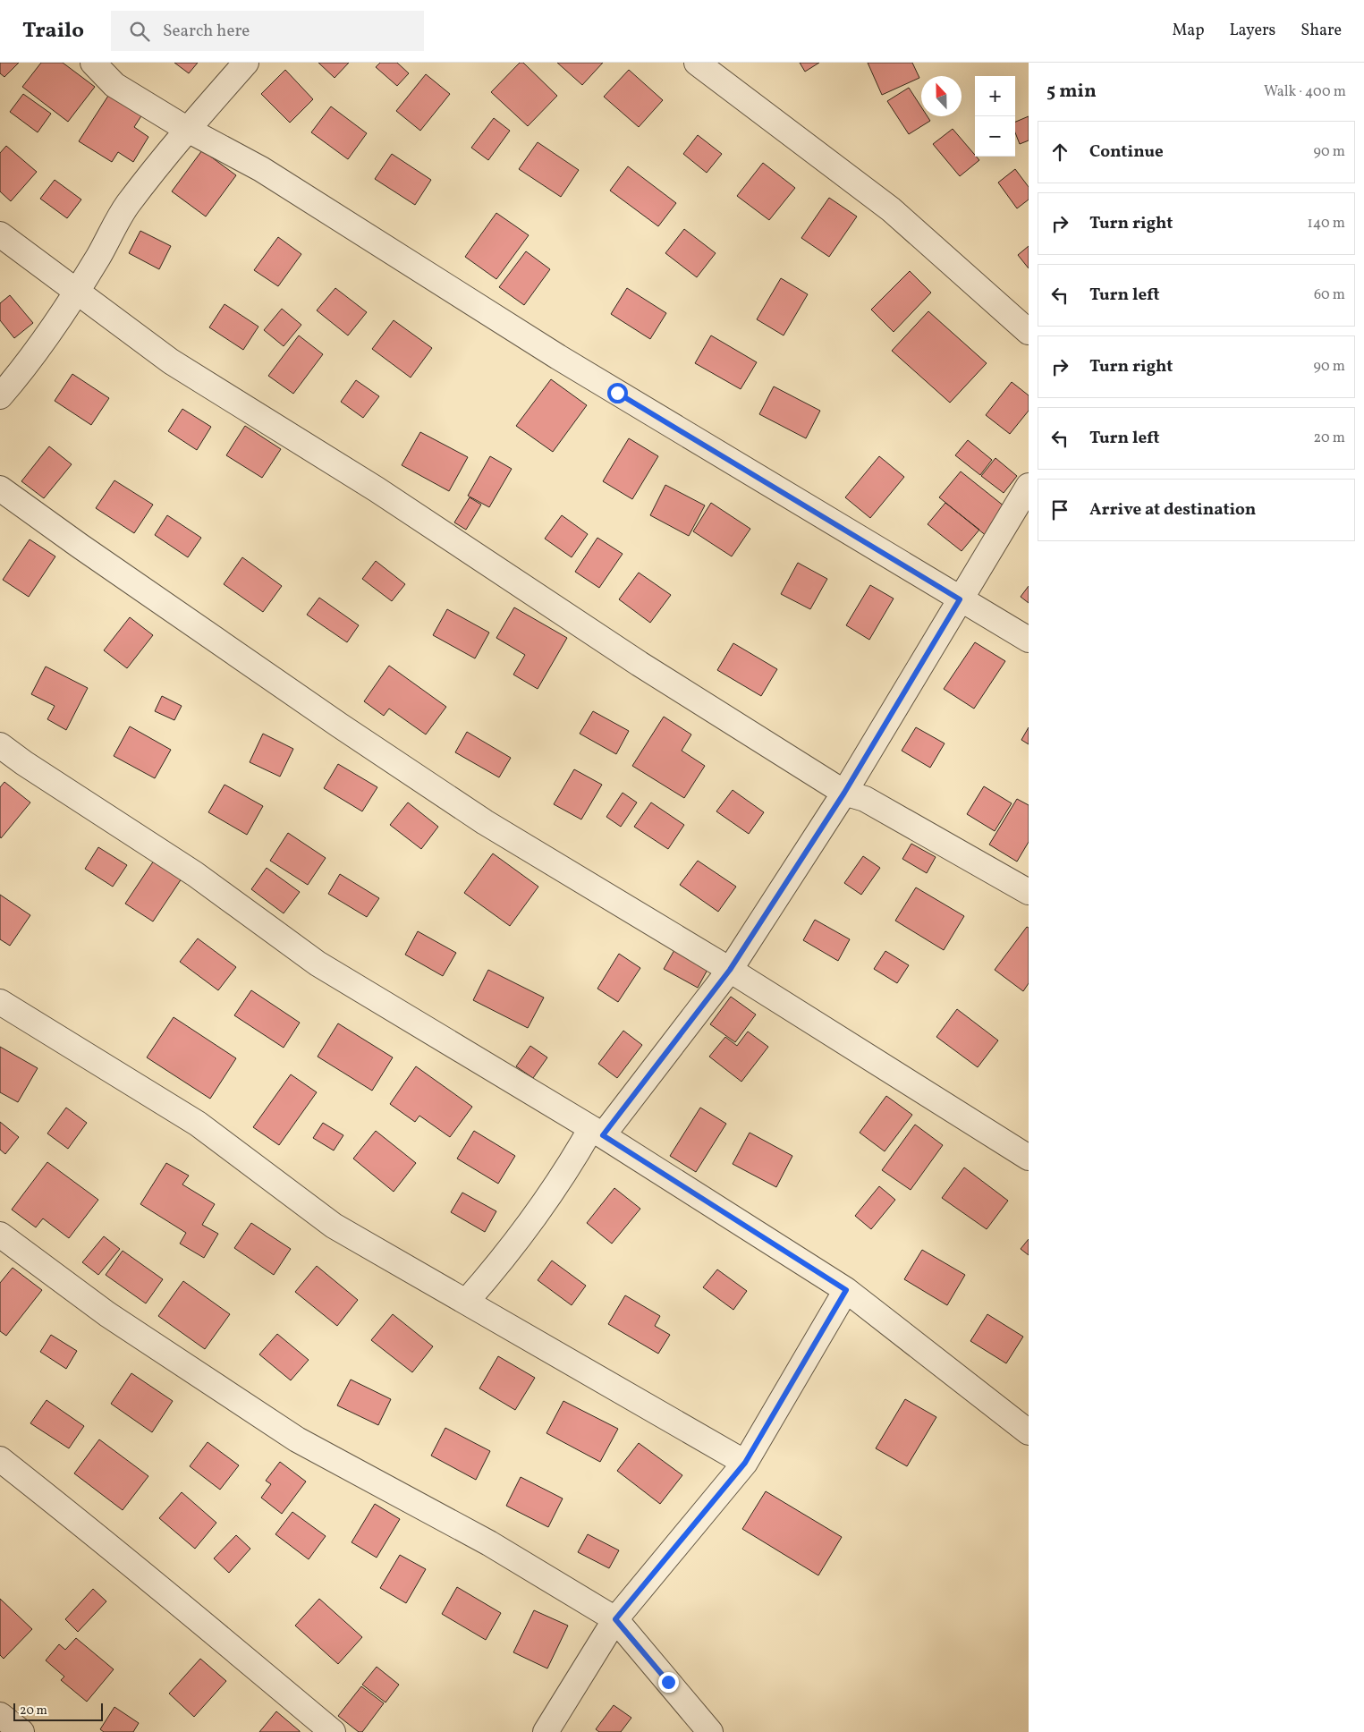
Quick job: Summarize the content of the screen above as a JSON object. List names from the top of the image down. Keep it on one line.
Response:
{"scale_bar":"20 m","north":"top","page":{"header":"Trailo","search":"Search here","nav":["Map","Layers","Share"],"heading":["5 min","Walk · 400 m"],"map_buttons":["+","−"],"list":[["Continue","90 m"],["Turn right","140 m"],["Turn left","60 m"],["Turn right","90 m"],["Turn left","20 m"],"Arrive at destination"],"scale":"20 m"}}
